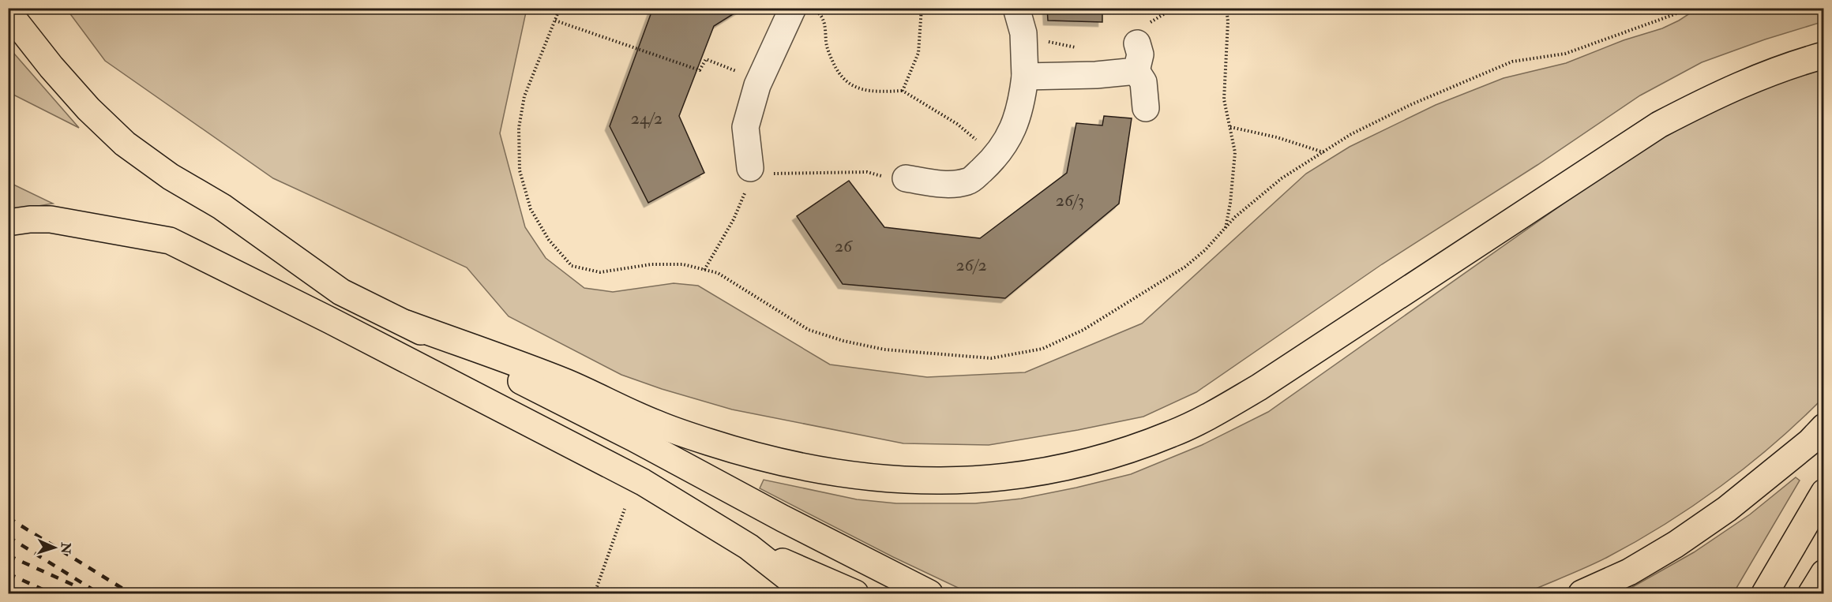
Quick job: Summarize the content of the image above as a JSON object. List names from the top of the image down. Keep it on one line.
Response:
{"house_numbers":["24/2","26/3","26","26/2"],"north":"right"}
